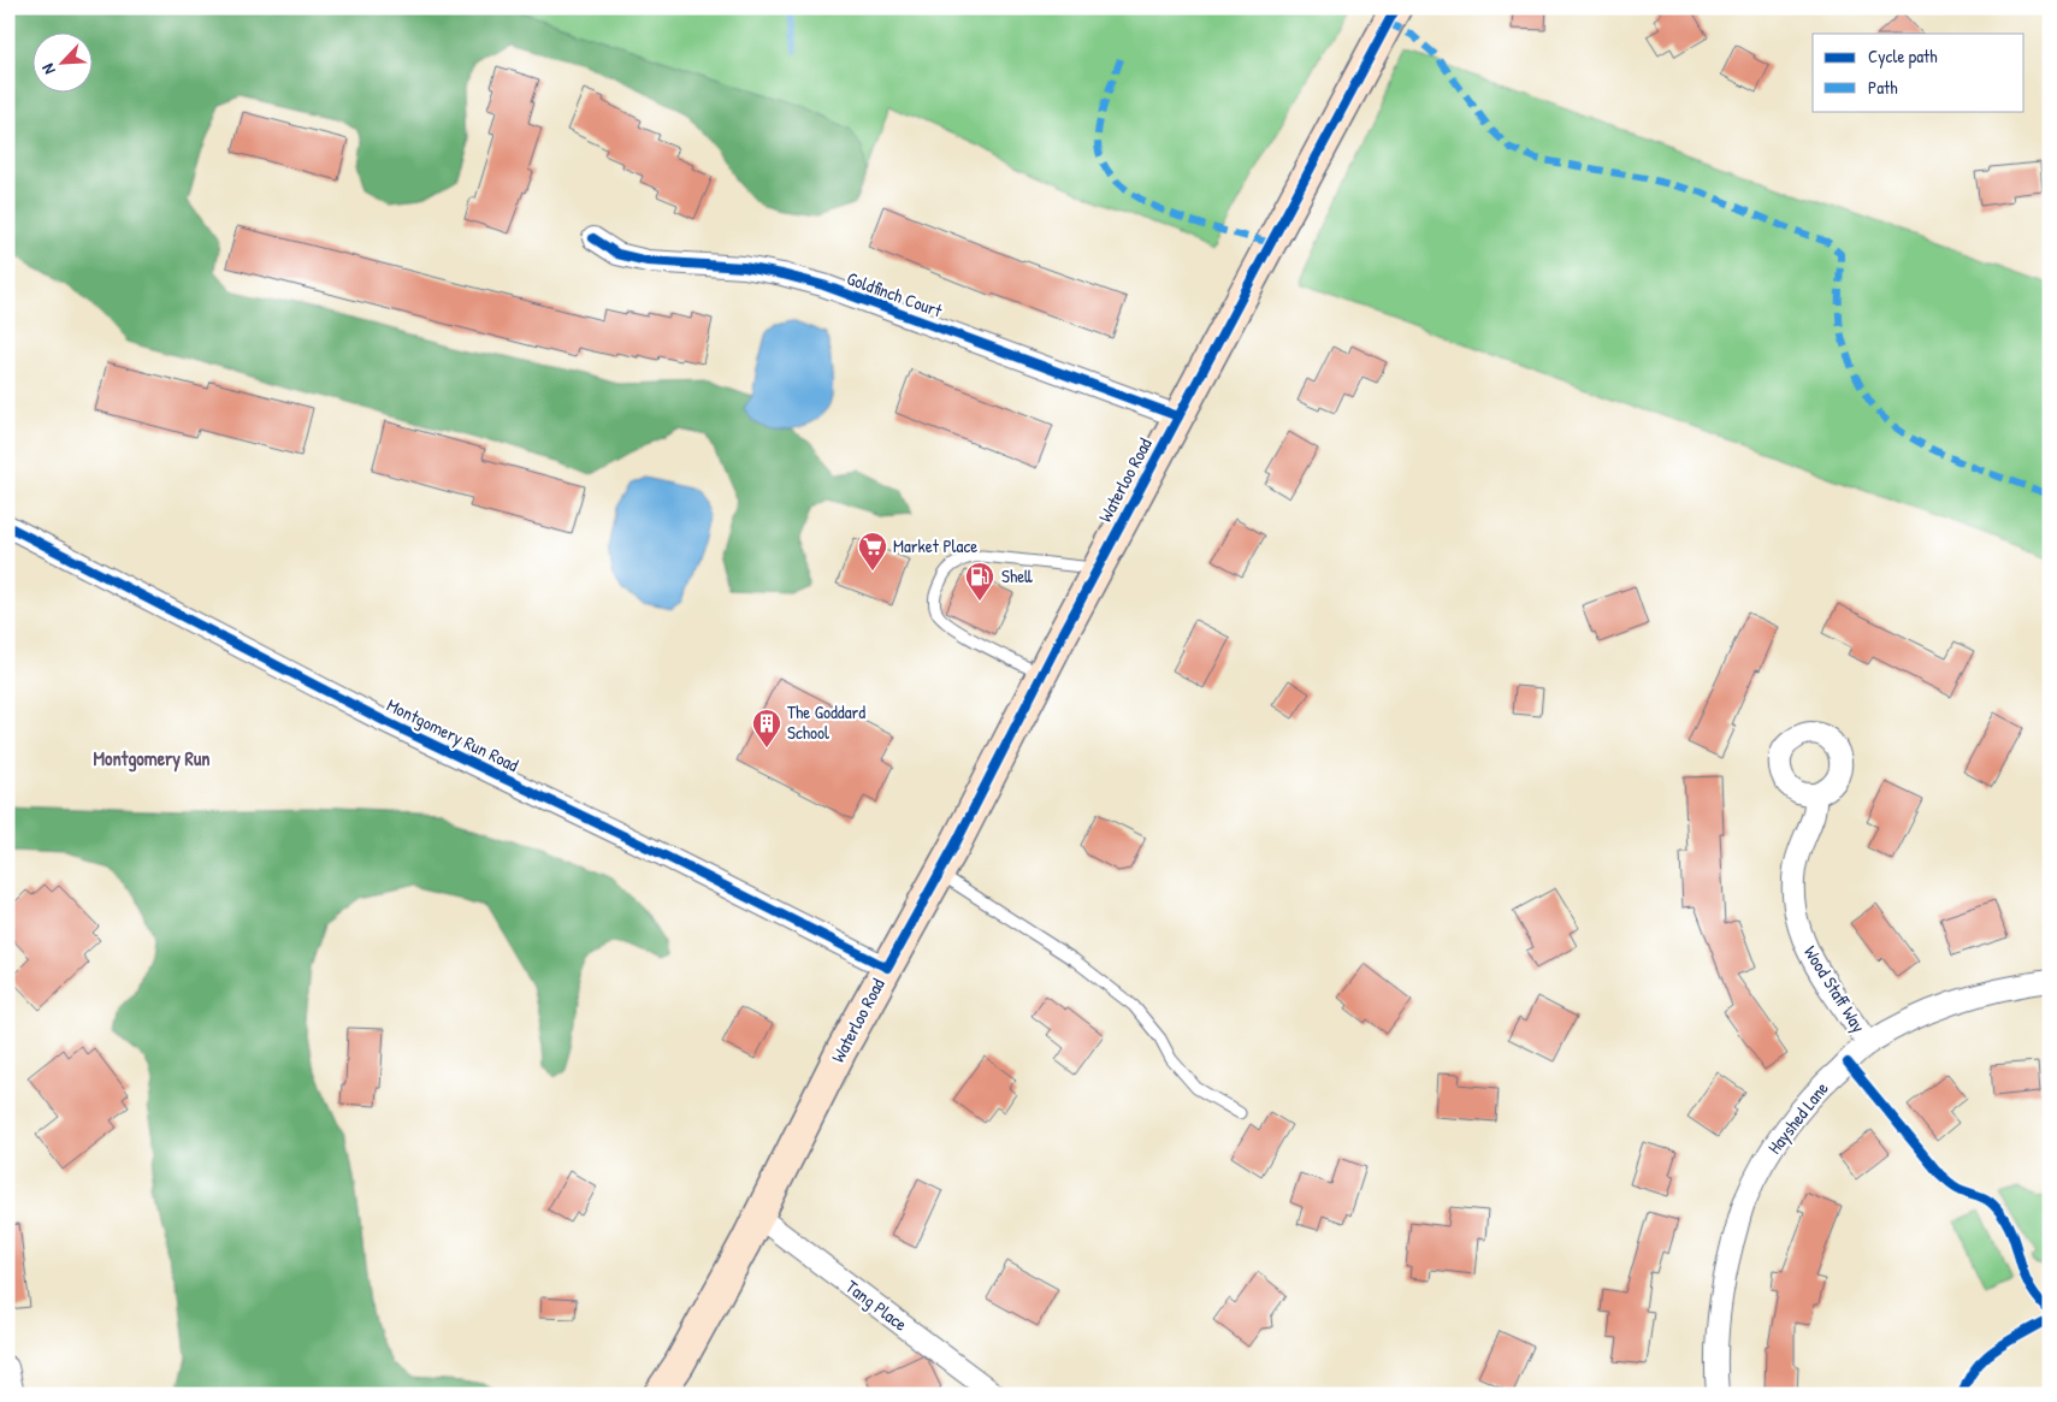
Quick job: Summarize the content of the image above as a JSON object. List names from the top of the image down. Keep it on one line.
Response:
{"streets":{"main road":["Waterloo Road"],"street":["Goldfinch Court","Montgomery Run Road","Wood Staff Way","Hayshed Lane","Tang Place"]},"crossings":[["Goldfinch Court","Waterloo Road"],["Waterloo Road","Montgomery Run Road"],["Waterloo Road","Tang Place"],["Wood Staff Way","Hayshed Lane"]],"districts":["Montgomery Run"],"places":{"supermarket":["Market Place"],"fuel station":["Shell"],"building":["The Goddard School"]},"legend":["Cycle path","Path"],"north":"bottom left"}
